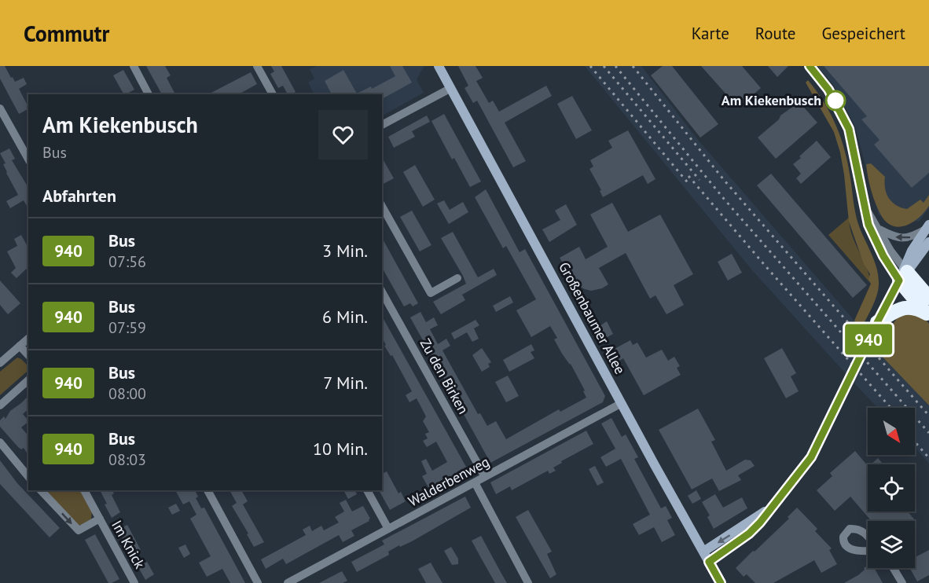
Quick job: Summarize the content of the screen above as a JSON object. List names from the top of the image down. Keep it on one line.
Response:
{"streets":{"main road":["Großenbaumer Allee"],"street":["Zu den Birken","Walderbenweg","Im Knick"]},"crossings":[["Großenbaumer Allee","Walderbenweg"],["Zu den Birken","Walderbenweg"]],"one_way":["Im Knick"],"places":["Am Kiekenbusch"],"lines":["bus line 940"],"north":"bottom right","page":{"header":"Commutr","nav":["Karte","Route","Gespeichert"],"on_map":"940","heading":[["Am Kiekenbusch","Bus"],"Abfahrten"],"list":[{"mark":"940","name":"Bus","note":"07:56","value":"3 Min."},{"mark":"940","name":"Bus","note":"07:59","value":"6 Min."},{"mark":"940","name":"Bus","note":"08:00","value":"7 Min."},{"mark":"940","name":"Bus","note":"08:03","value":"10 Min."}]}}
